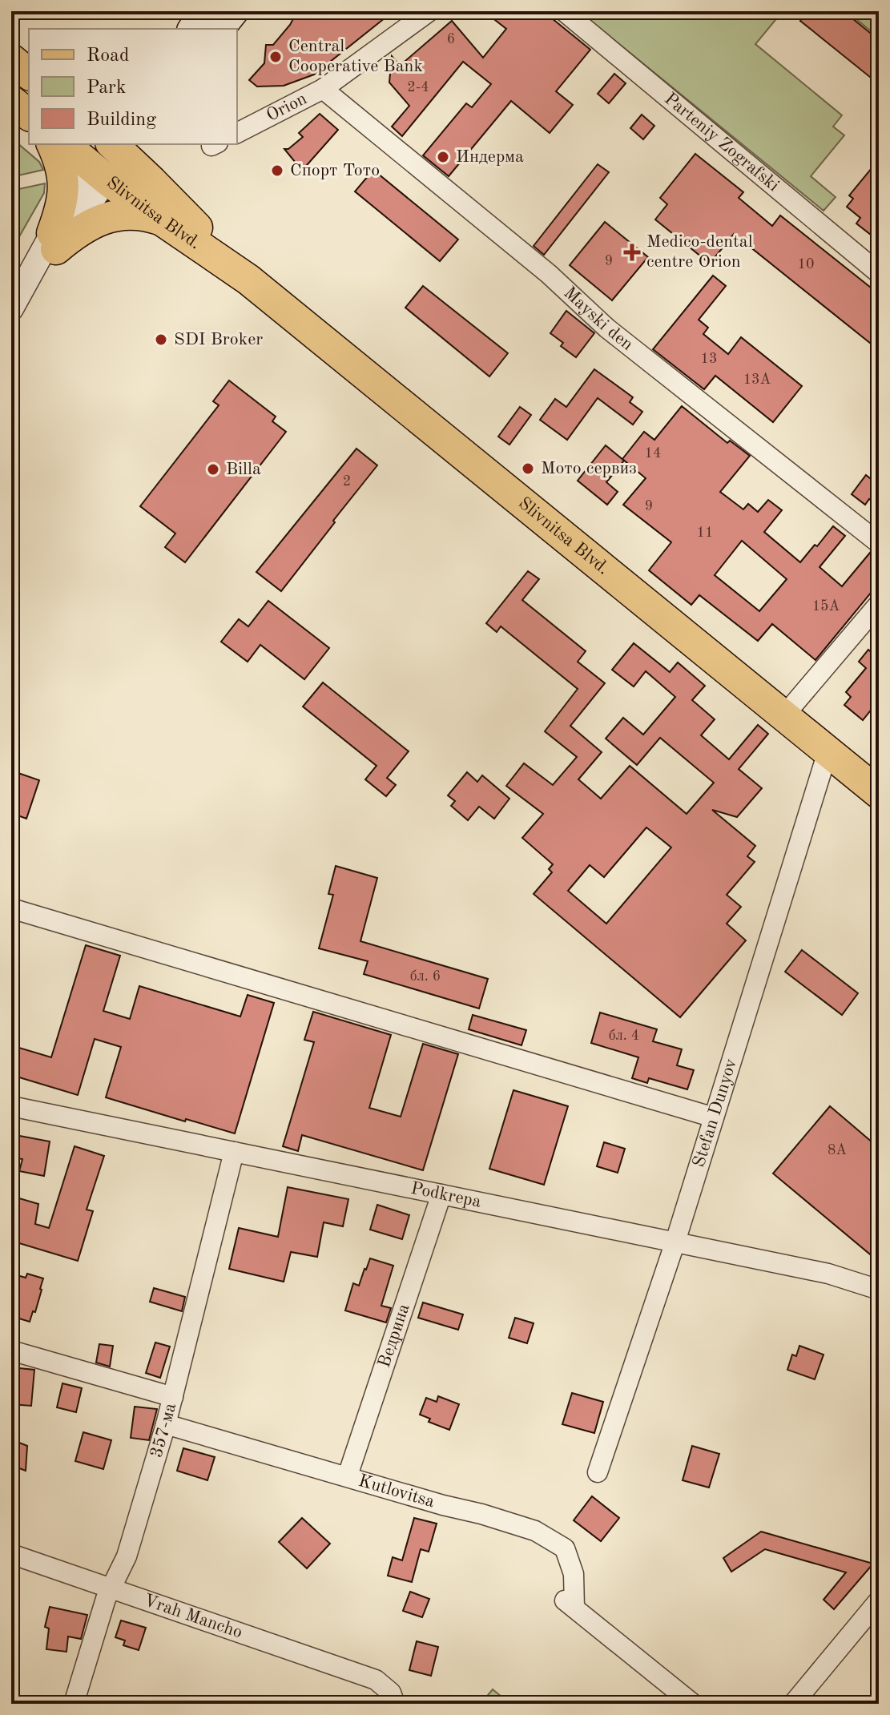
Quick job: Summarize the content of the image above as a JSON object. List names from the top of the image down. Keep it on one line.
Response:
{"streets":{"main road":["Slivnitsa Blvd."],"street":["Orion","Parteniy Zografski","Mayski den","Stefan Dunyov","Podkrepa","Ведрина","357-ма","Kutlovitsa","Vrah Mancho"]},"crossings":[["Orion","Mayski den"],["Slivnitsa Blvd.","Stefan Dunyov"],["Stefan Dunyov","Podkrepa"],["Podkrepa","Ведрина"],["Podkrepa","357-ма"],["Ведрина","Kutlovitsa"],["357-ма","Kutlovitsa"],["357-ма","Vrah Mancho"]],"places":{"other":["Central Cooperative Bank","Индерма","Спорт Тото","SDI Broker","Мото сервиз","Billa"],"health":["Medico-dental centre Orion"]},"house_numbers":["6","2-4","9","10","13","13A","14","2","9","11","15A","бл. 6","бл. 4","8А"],"legend":["Road","Park","Building"]}
